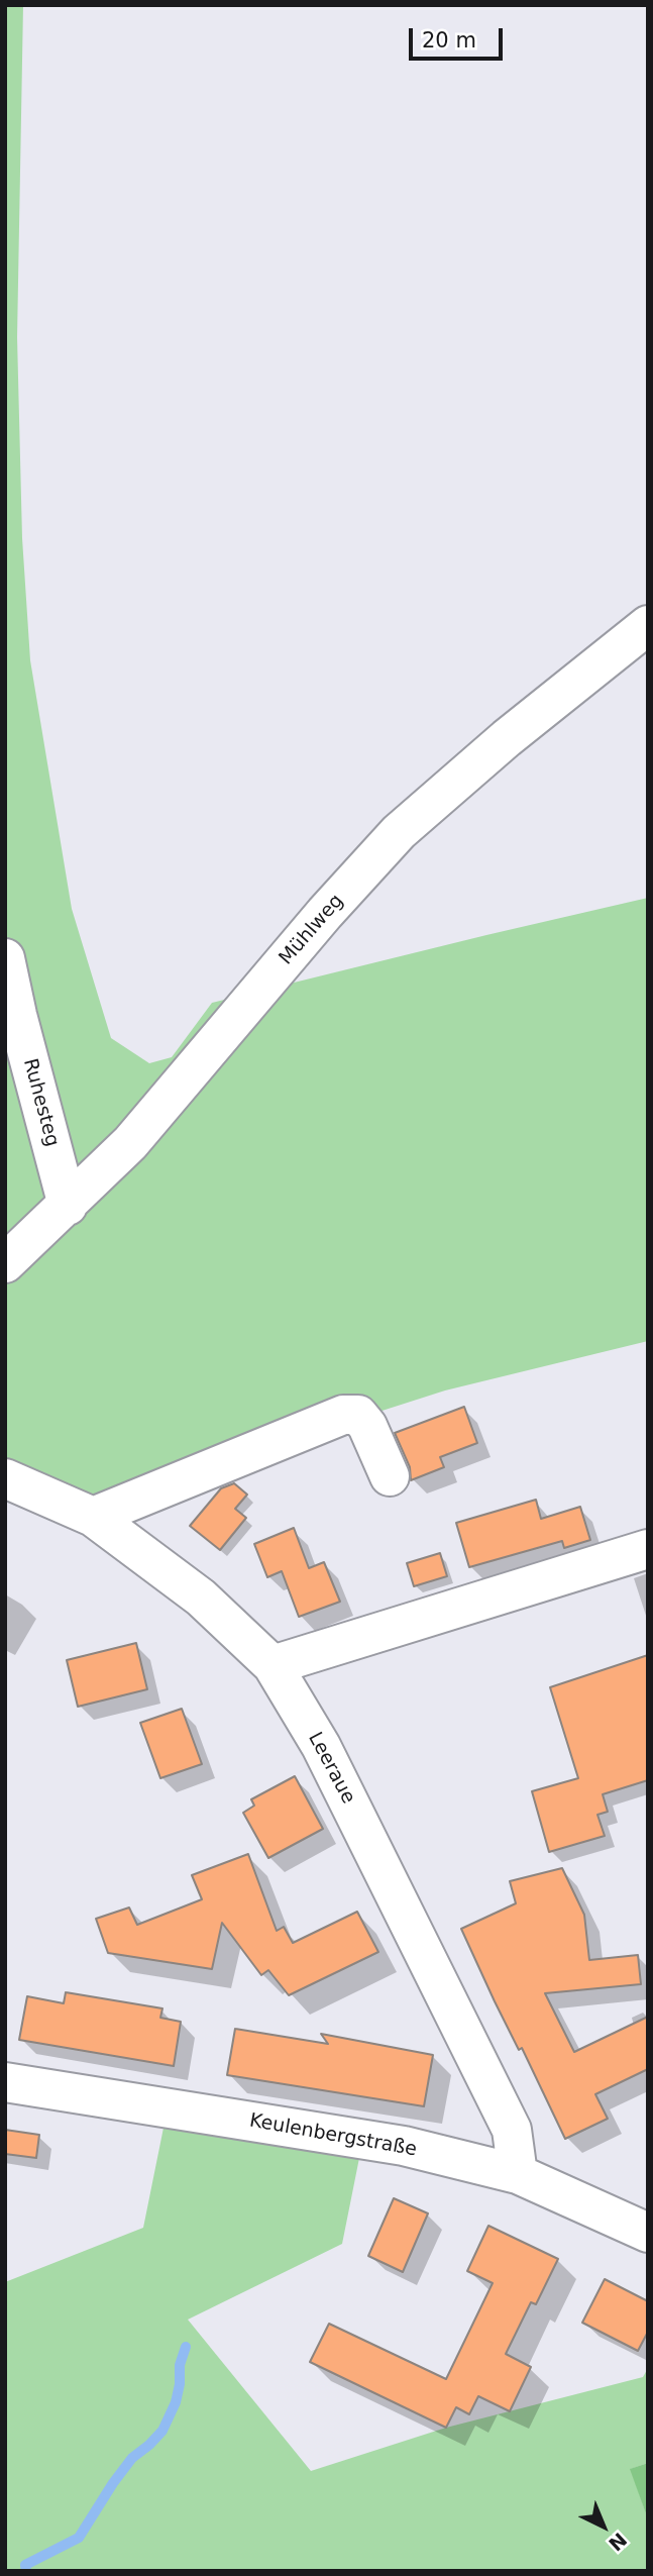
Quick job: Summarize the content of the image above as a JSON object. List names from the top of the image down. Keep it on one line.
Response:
{"streets":{"street":["Mühlweg","Ruhesteg","Leeraue","Keulenbergstraße"]},"crossings":[["Mühlweg","Ruhesteg"],["Leeraue","Keulenbergstraße"]],"scale_bar":"20 m","north":"bottom right"}
